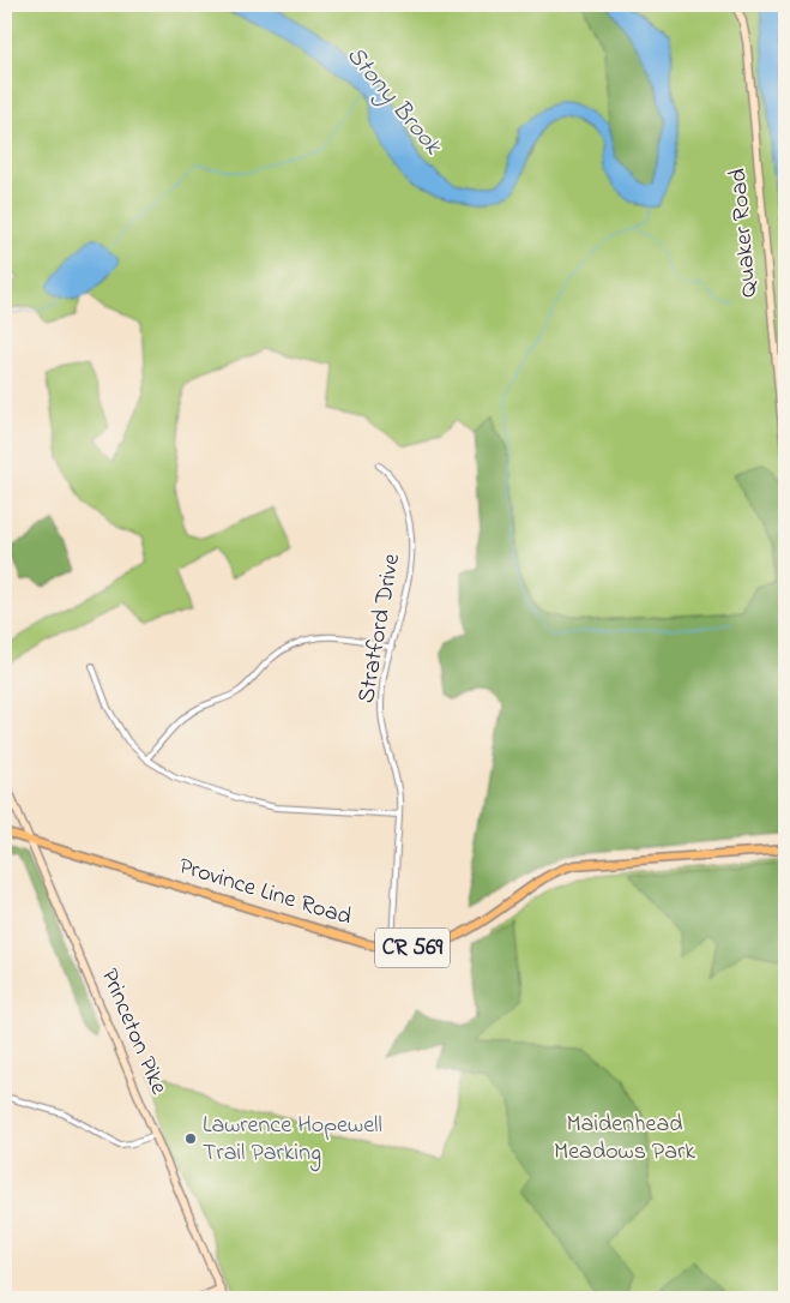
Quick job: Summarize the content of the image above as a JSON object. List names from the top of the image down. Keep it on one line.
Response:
{"streets":{"main road":["Quaker Road","Province Line Road","CR 569","Princeton Pike"],"street":["Stratford Drive"]},"crossings":[["Stratford Drive","Province Line Road"],["Province Line Road","Princeton Pike"]],"water":["Stony Brook"],"parks":["Maidenhead Meadows Park"],"places":["Lawrence Hopewell Trail Parking"]}
